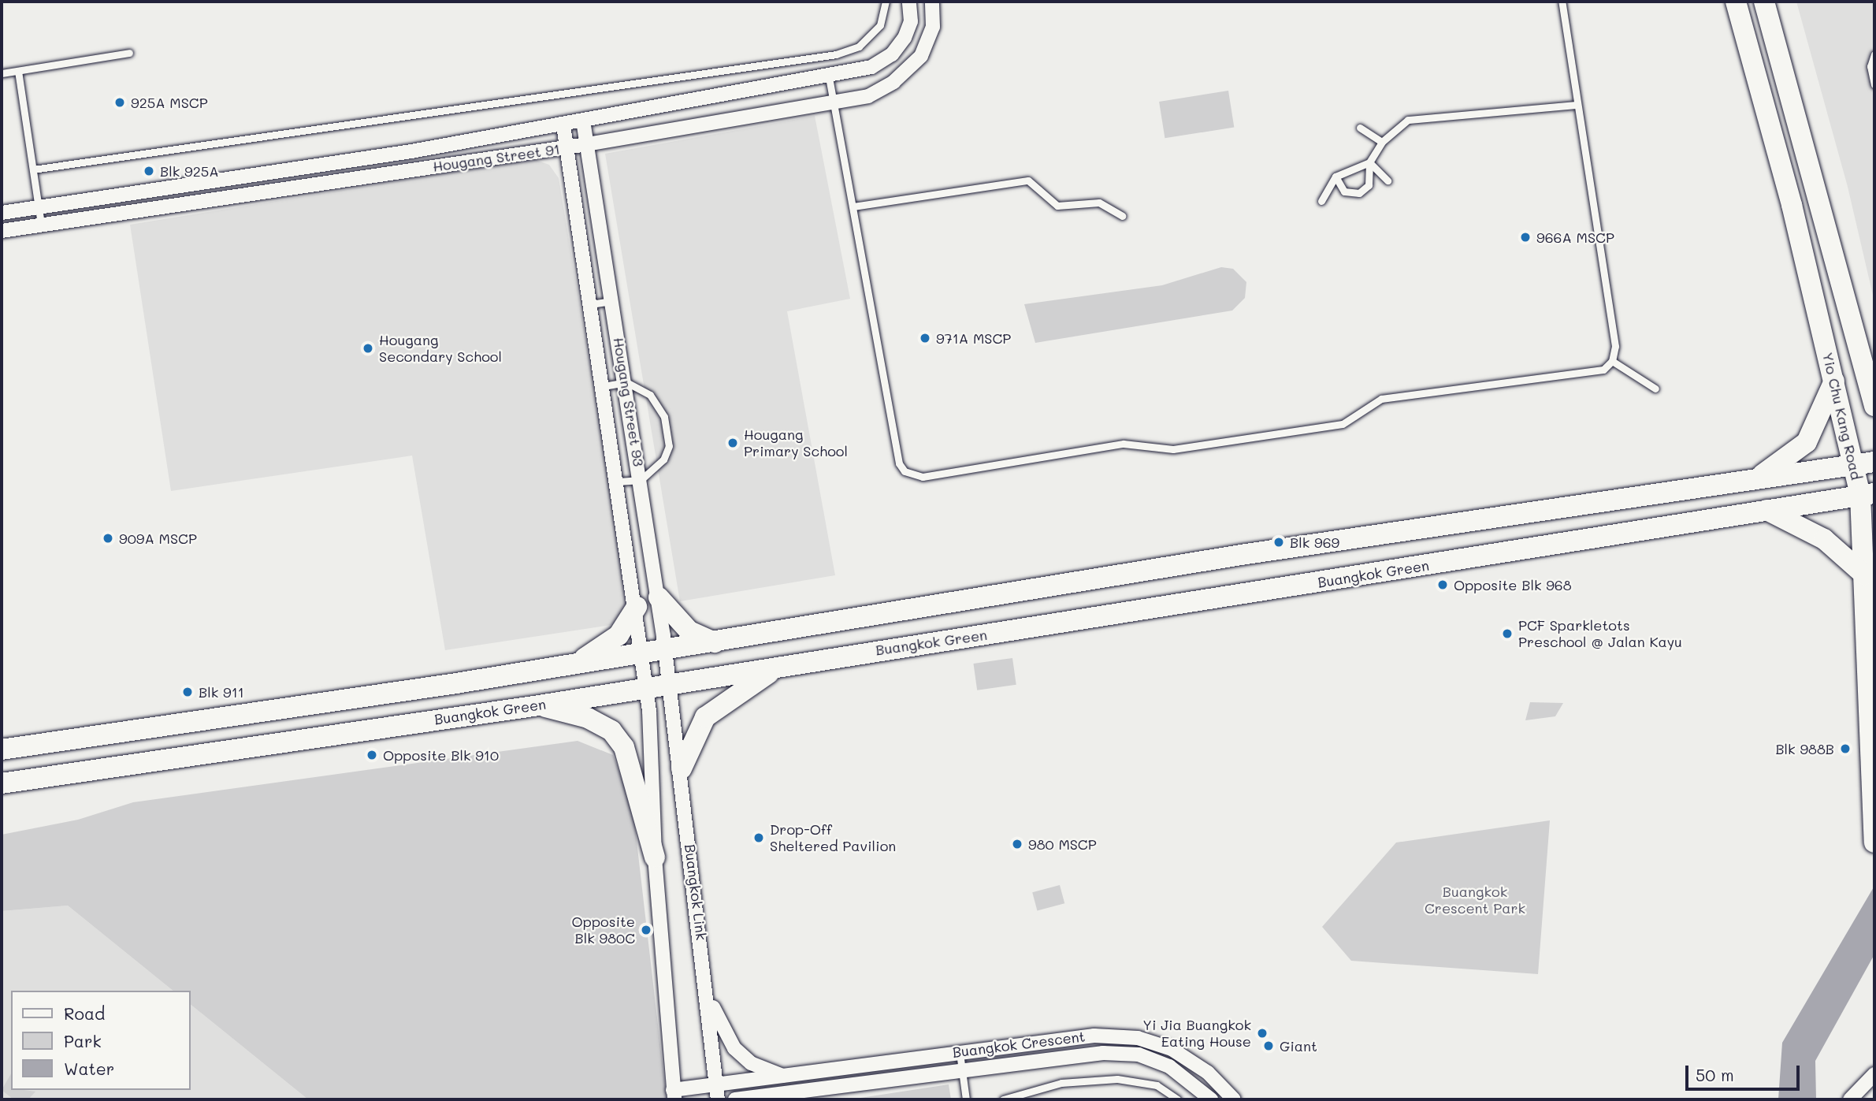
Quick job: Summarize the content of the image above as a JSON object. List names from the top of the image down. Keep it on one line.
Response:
{"streets":{"main road":["Yio Chu Kang Road","Buangkok Green"],"street":["Hougang Street 91","Hougang Street 93","Buangkok Link","Buangkok Crescent"]},"crossings":[["Hougang Street 91","Hougang Street 93"],["Hougang Street 93","Buangkok Green"],["Hougang Street 93","Buangkok Link"],["Yio Chu Kang Road","Buangkok Green"],["Buangkok Green","Buangkok Link"],["Buangkok Link","Buangkok Crescent"]],"parks":["Buangkok Crescent Park"],"places":["925A MSCP","Blk 925A","966A MSCP","971A MSCP","Hougang Secondary School","Hougang Primary School","909A MSCP","Blk 969","Opposite Blk 968","PCF Sparkletots Preschool @ Jalan Kayu","Blk 911","Blk 988B","Opposite Blk 910","Drop-Off Sheltered Pavilion","980 MSCP","Opposite Blk 980C","Yi Jia Buangkok Eating House","Giant"],"legend":["Road","Park","Water"],"scale_bar":"50 m"}
